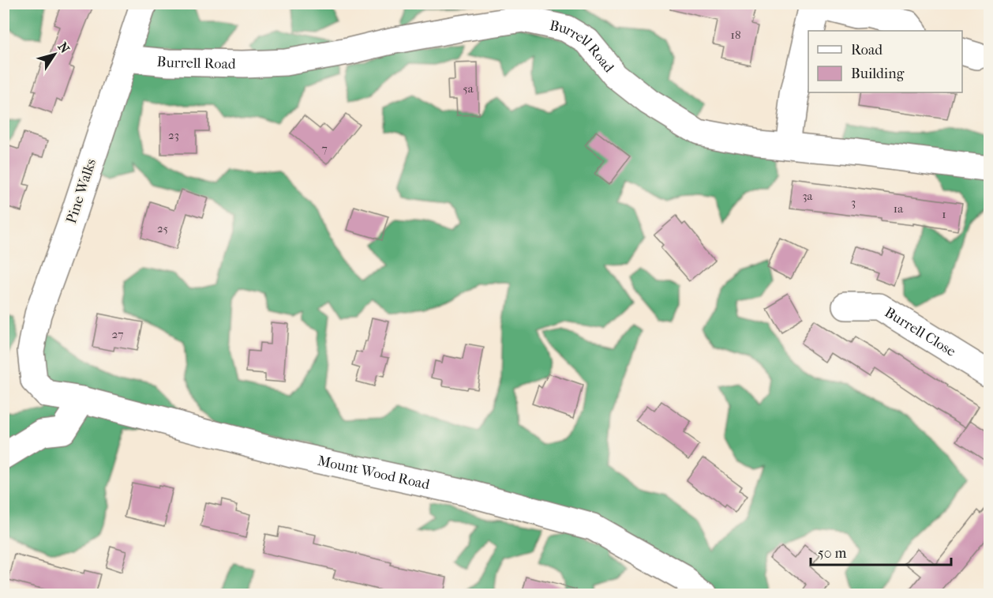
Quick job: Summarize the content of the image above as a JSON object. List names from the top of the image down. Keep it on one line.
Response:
{"streets":{"street":["Burrell Road","Pine Walks","Burrell Close","Mount Wood Road"]},"crossings":[["Burrell Road","Pine Walks"],["Pine Walks","Mount Wood Road"]],"house_numbers":["18","5a","23","7","3a","3","1a","1","25","27"],"legend":["Road","Building"],"scale_bar":"50 m","north":"top right"}
